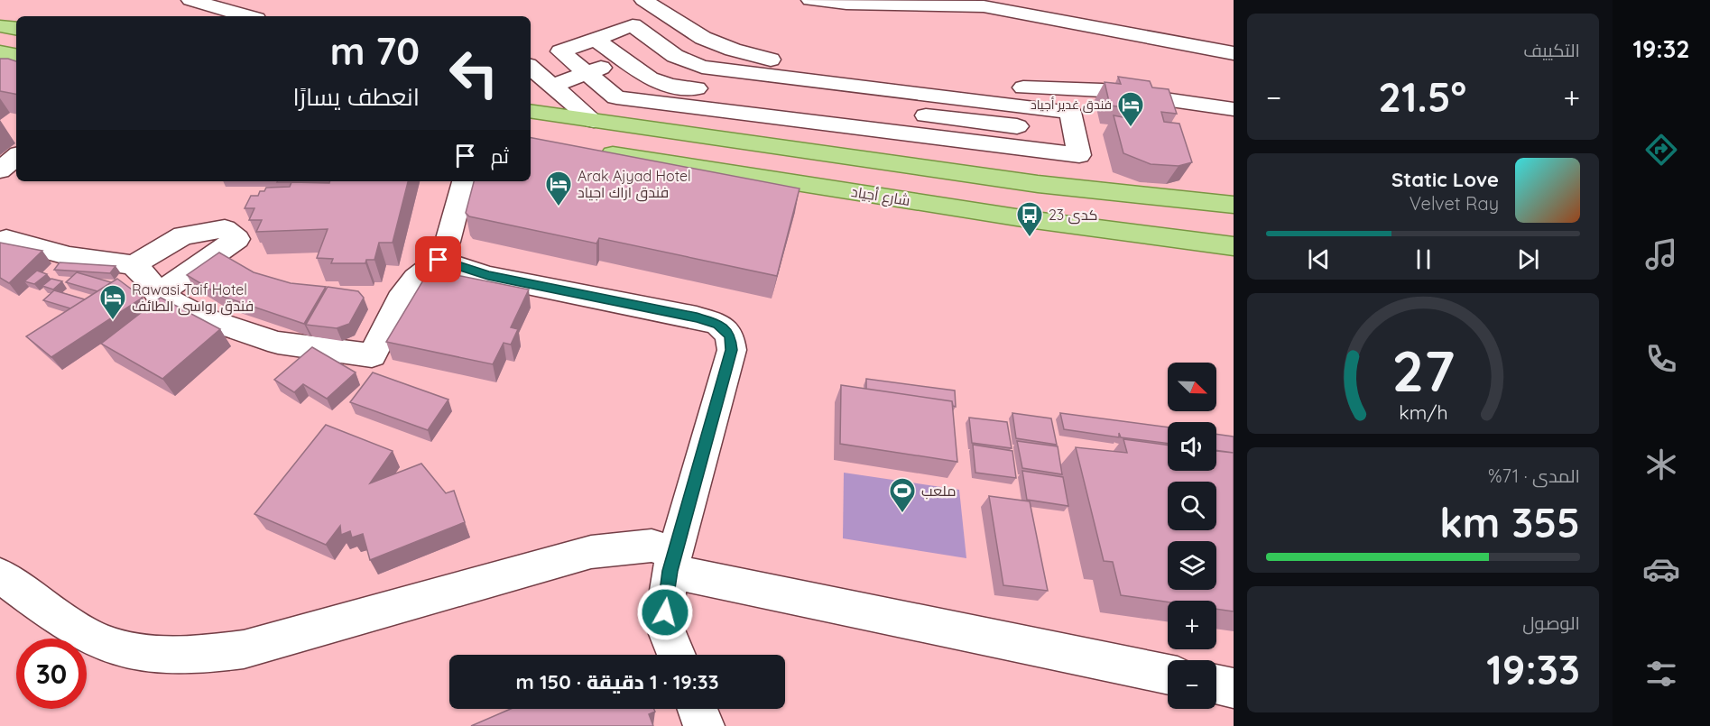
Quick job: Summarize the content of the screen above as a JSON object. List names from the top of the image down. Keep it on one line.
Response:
{"streets":{"main road":["شارع أجياد"]},"places":{"hotel":["فندق غدير أجياد","Arak Ajyad Hotel فندق اراك اجياد","Rawasi Taif Hotel فندق رواسى الطائف"],"bus stop":["كدى 23"],"sports":["ملعب"]},"north":"bottom right","page":{"tabs":"19:32","tile":["التكييف",["المدى · 71%","355 km"],["الوصول","19:33"]],"turn":["70 m","انعطف يسارًا"],"heat":["−","21.5°","+"],"then":"ثم","song":["Static Love","Velvet Ray"],"map_buttons":["+","−"],"limit":"30","trip":"19:33 · 1 دقيقة · 150 m","gauge":["27","km/h"]}}
